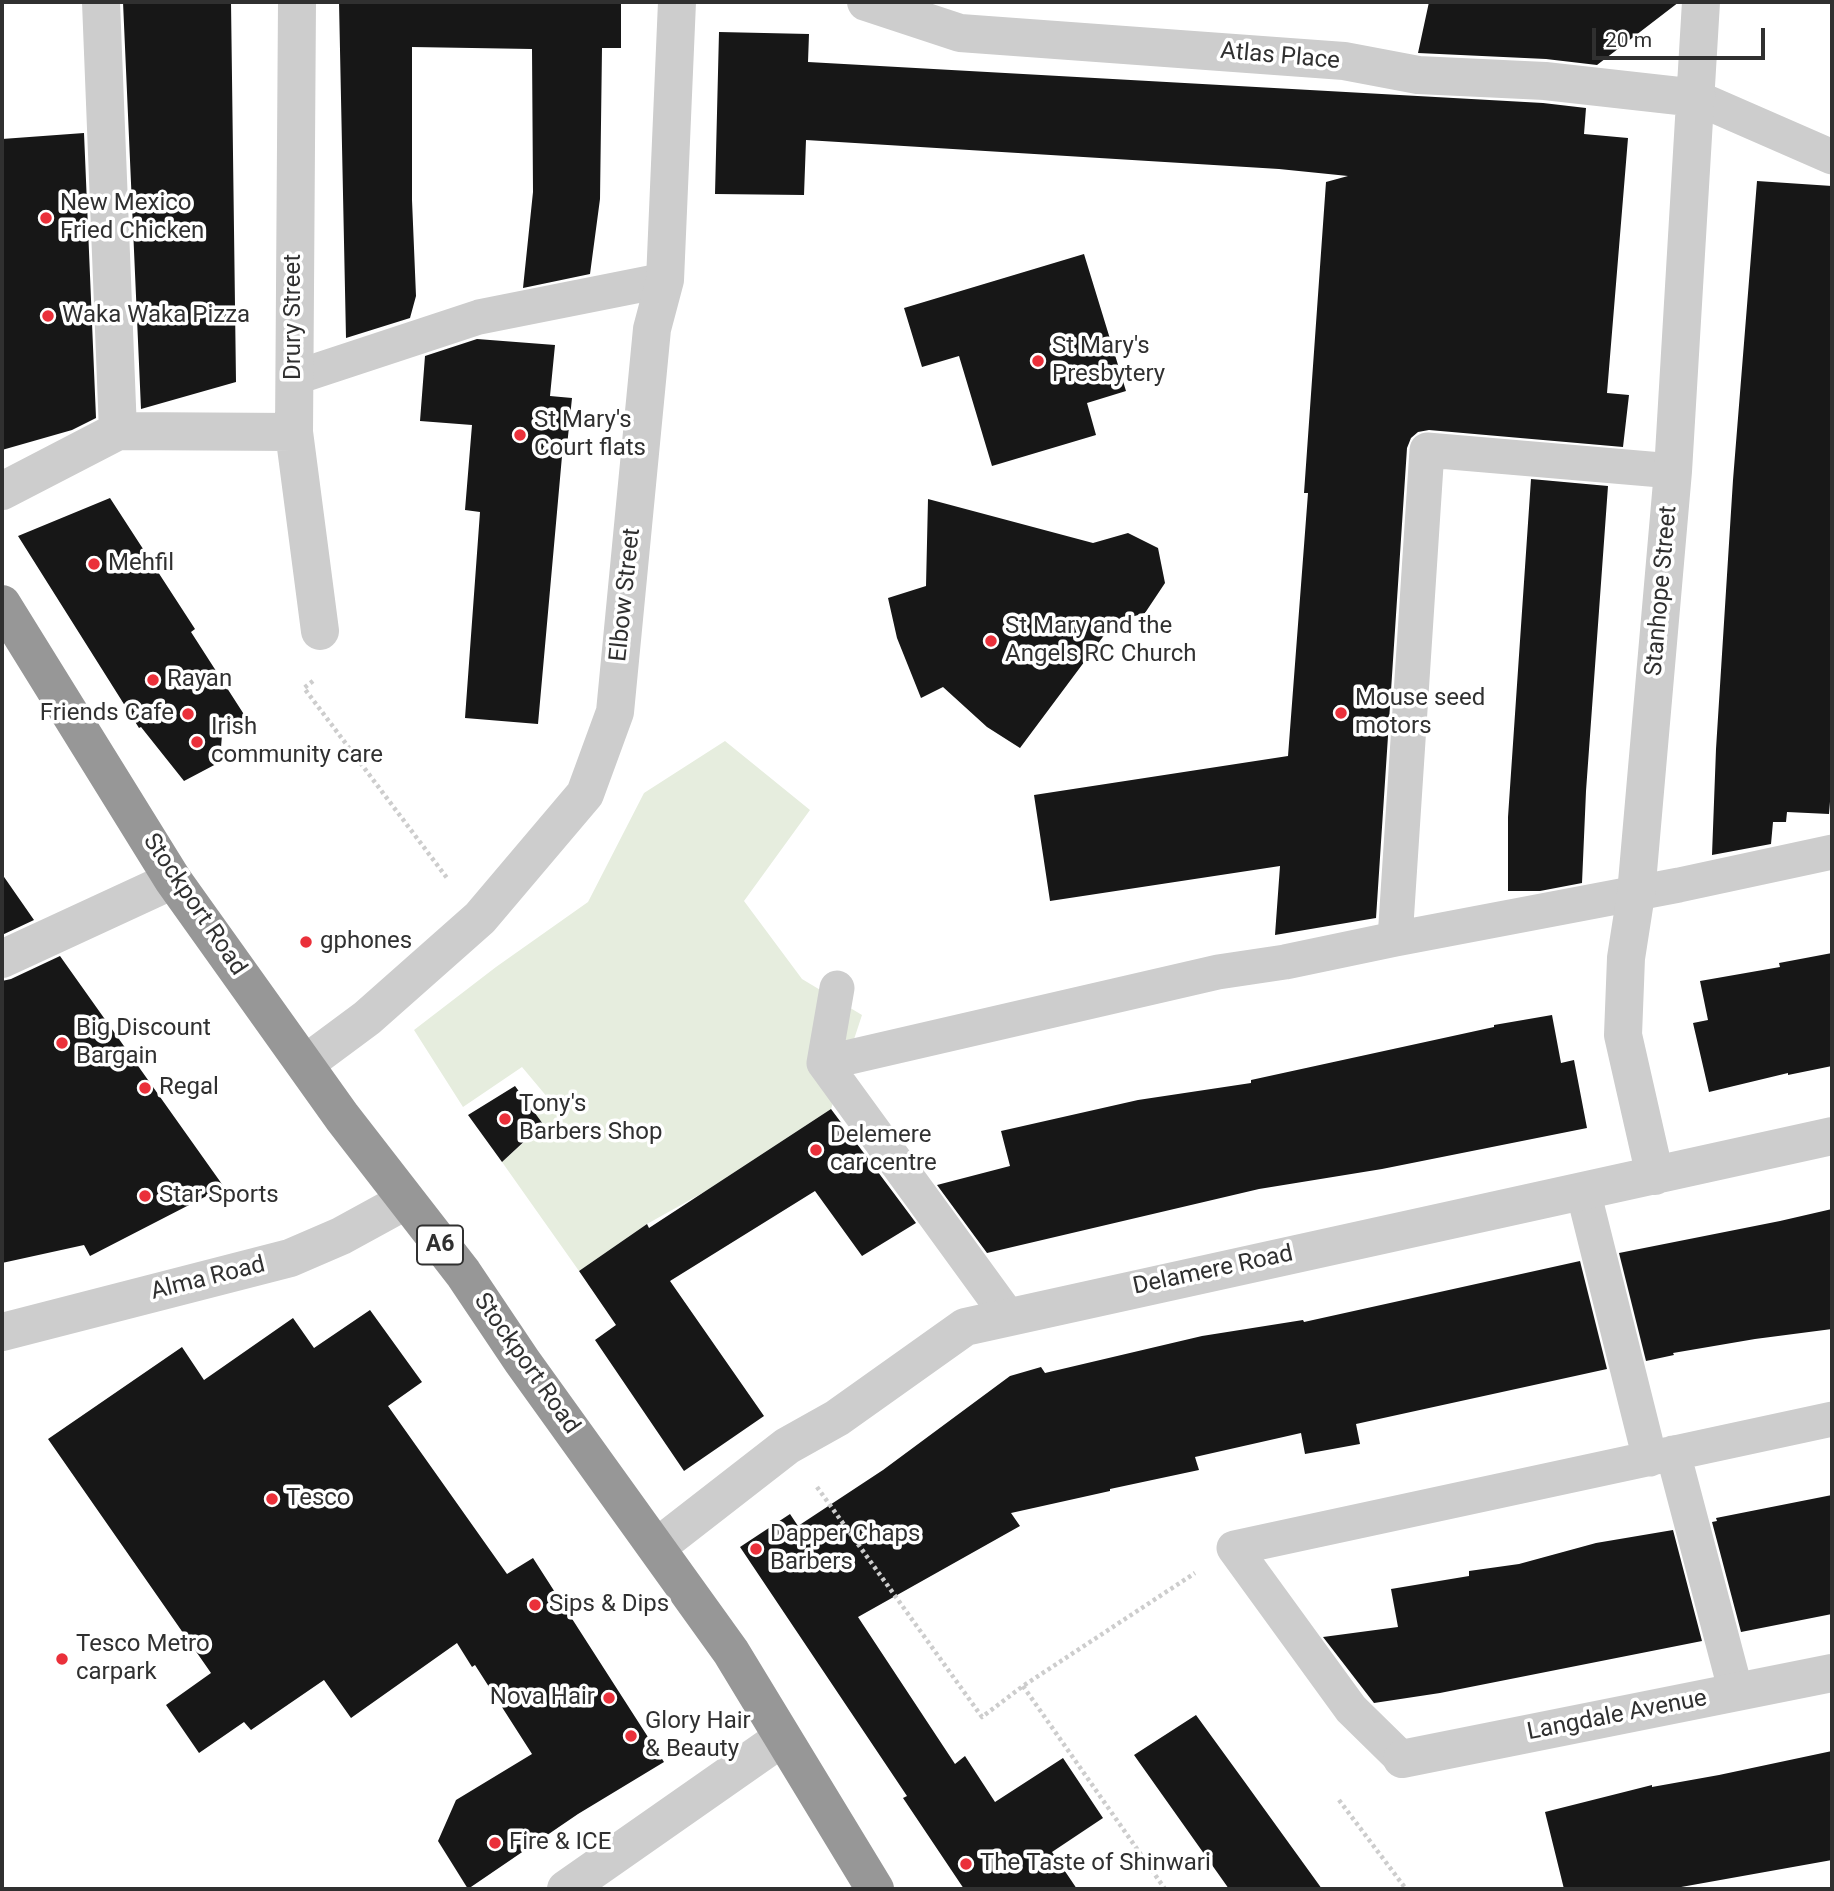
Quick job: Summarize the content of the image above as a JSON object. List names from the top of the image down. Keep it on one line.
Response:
{"streets":{"highway":["Stockport Road","A6"],"street":["Atlas Place","Drury Street","Stanhope Street","Elbow Street","Delamere Road","Alma Road","Langdale Avenue"]},"crossings":[["Atlas Place","Stanhope Street"],["Stanhope Street","Delamere Road"],["Elbow Street","Stockport Road"],["Stockport Road","Delamere Road"],["Stockport Road","Alma Road"]],"places":["New Mexico Fried Chicken","Waka Waka Pizza","St Mary's Presbytery","St Mary's Court flats","Mehfil","St Mary and the Angels RC Church","Rayan","Mouse seed motors","Friends Cafe","Irish community care","gphones","Big Discount Bargain","Regal","Tony's Barbers Shop","Delemere car centre","Star Sports","Tesco","Dapper Chaps Barbers","Sips & Dips","Tesco Metro carpark","Nova Hair","Glory Hair & Beauty","Fire & ICE","The Taste of Shinwari"],"scale_bar":"20 m"}
